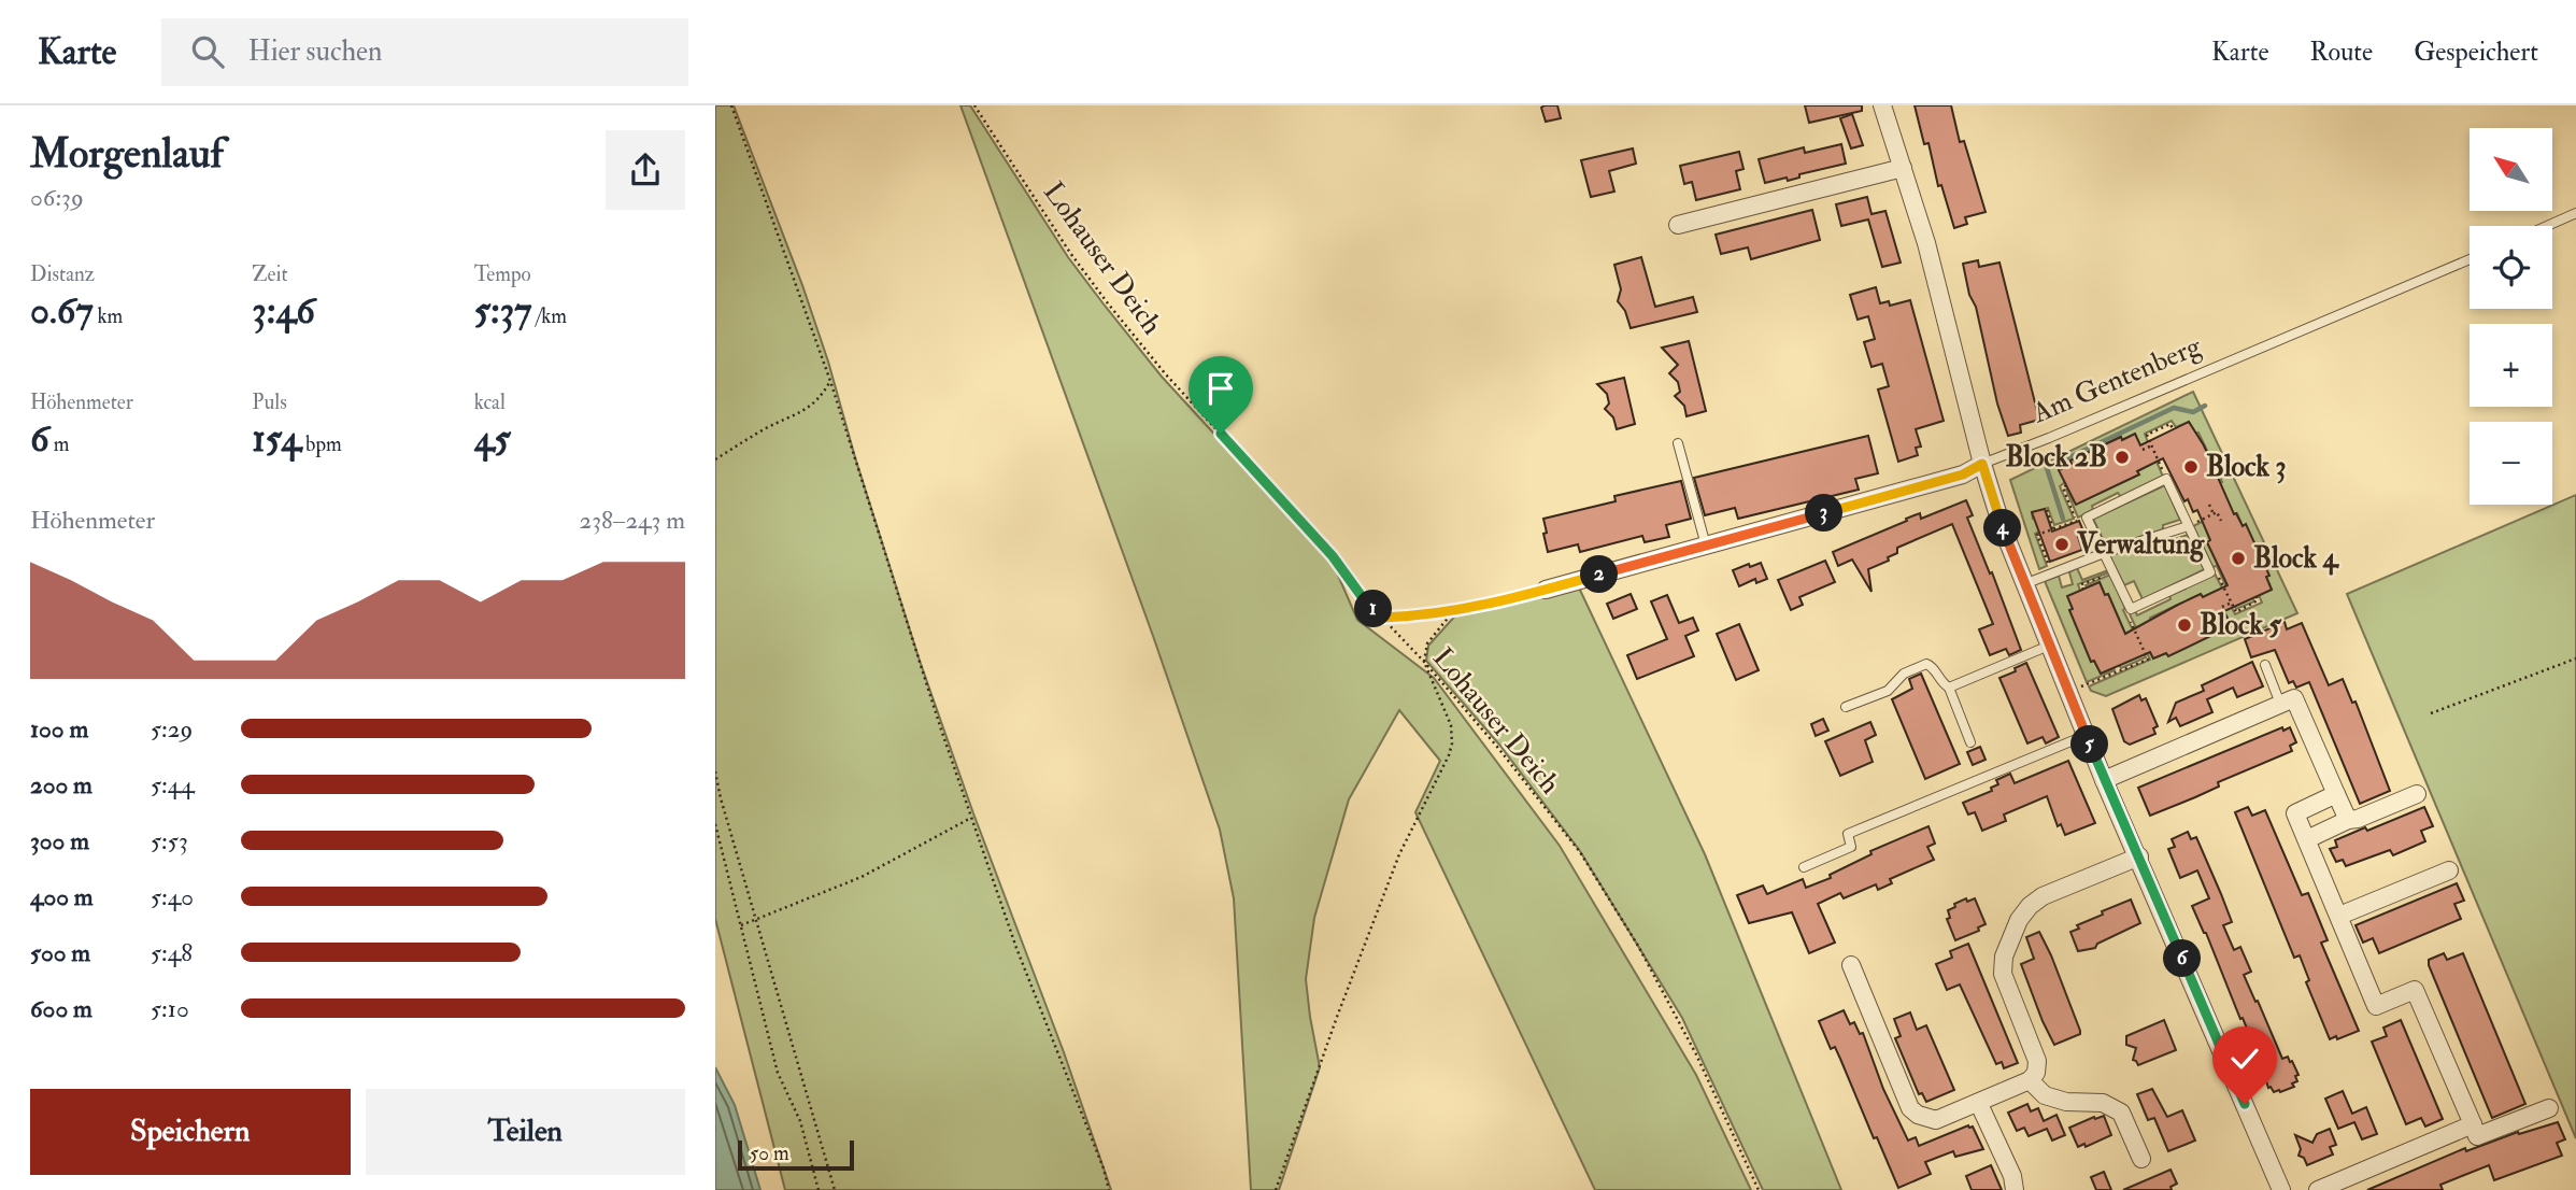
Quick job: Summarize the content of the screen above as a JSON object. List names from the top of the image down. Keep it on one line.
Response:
{"streets":{"street":["Am Gentenberg"],"path":["Lohauser Deich"]},"places":["Block 2B","Block 3","Verwaltung","Block 4","Block 5"],"scale_bar":"50 m","north":"top left","page":{"header":"Karte","search":"Hier suchen","nav":["Karte","Route","Gespeichert"],"heading":["Morgenlauf","06:39"],"map_buttons":["+","−"],"stats":[["Distanz","0.67 km"],["Zeit","3:46"],["Tempo","5:37 /km"],["Höhenmeter","6 m"],["Puls","154 bpm"],["kcal","45"]],"chart":["Höhenmeter","238–243 m"],"pins":["3","4","2","1","5","6"],"list":[{"name":"100 m","note":"5:29"},{"name":"200 m","note":"5:44"},{"name":"300 m","note":"5:53"},{"name":"400 m","note":"5:40"},{"name":"500 m","note":"5:48"},{"name":"600 m","note":"5:10"}],"buttons":["Speichern","Teilen"],"scale":"50 m"}}
